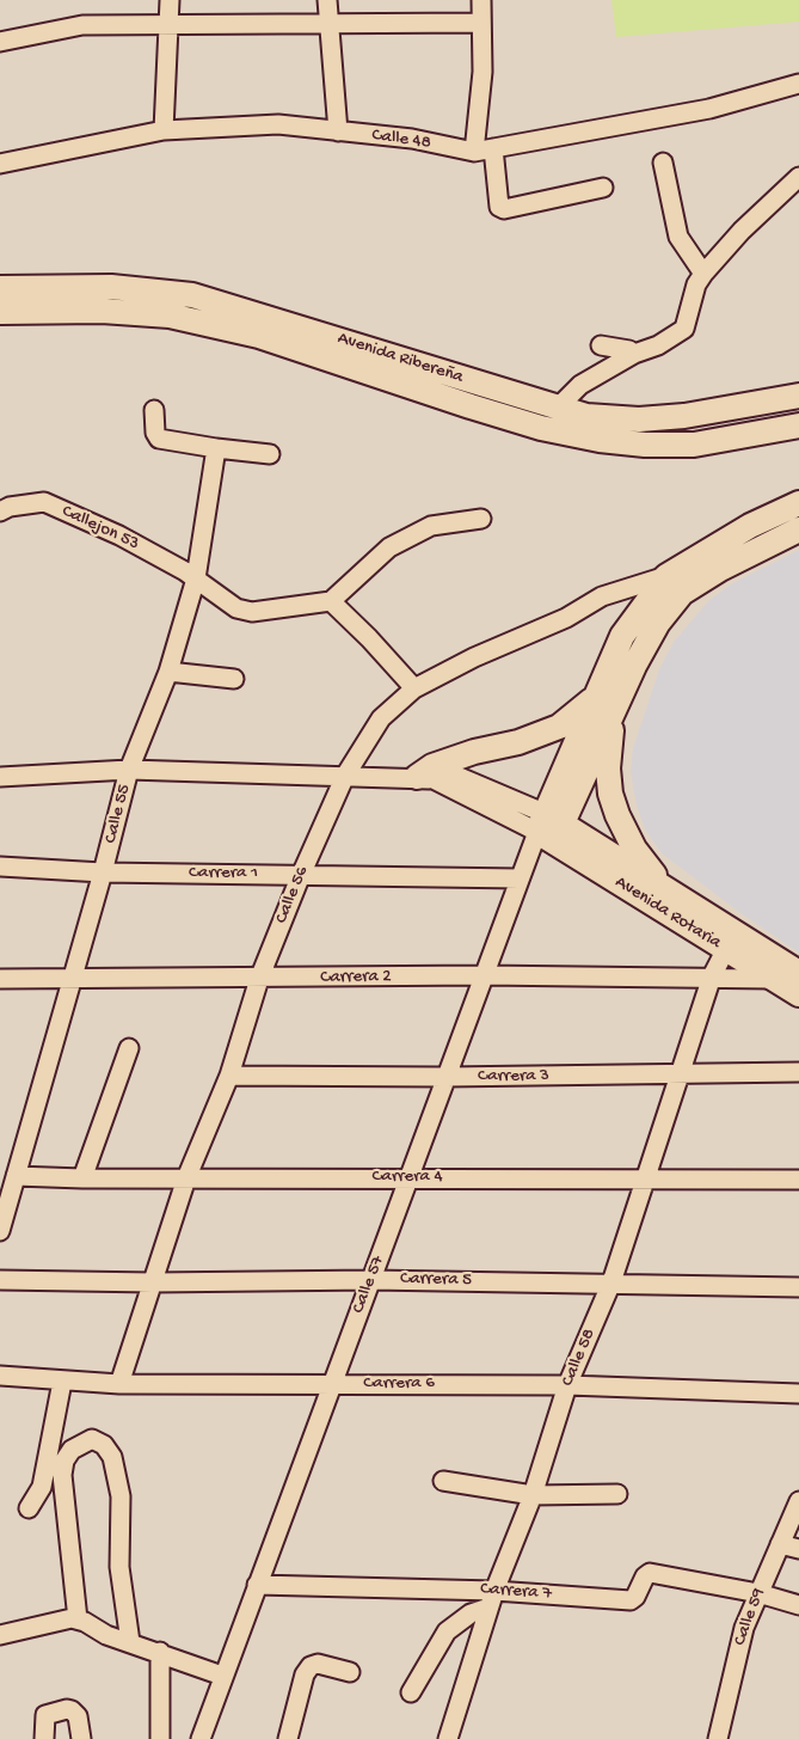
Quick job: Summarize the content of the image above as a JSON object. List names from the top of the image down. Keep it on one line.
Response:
{"streets":{"main road":["Avenida Ribereña","Avenida Rotaria"],"street":["Calle 48","Callejon 53","Calle 55","Carrera 1","Calle 56","Carrera 2","Carrera 3","Carrera 4","Carrera 5","Calle 57","Calle 58","Carrera 6","Carrera 7","Calle 59"]},"crossings":[["Callejon 53","Calle 55"],["Calle 55","Carrera 1"],["Calle 55","Carrera 2"],["Calle 55","Carrera 4"],["Carrera 1","Calle 56"],["Carrera 1","Calle 57"],["Calle 56","Carrera 2"],["Calle 56","Carrera 3"],["Calle 56","Carrera 4"],["Calle 56","Carrera 5"],["Calle 56","Carrera 6"],["Avenida Rotaria","Carrera 2"],["Avenida Rotaria","Calle 57"],["Avenida Rotaria","Calle 58"],["Carrera 2","Calle 57"],["Carrera 2","Calle 58"],["Carrera 3","Calle 57"],["Carrera 3","Calle 58"],["Carrera 4","Calle 57"],["Carrera 4","Calle 58"],["Carrera 5","Calle 57"],["Carrera 5","Calle 58"],["Calle 57","Carrera 6"],["Calle 57","Carrera 7"],["Calle 58","Carrera 6"],["Calle 58","Carrera 7"],["Carrera 7","Calle 59"]]}
